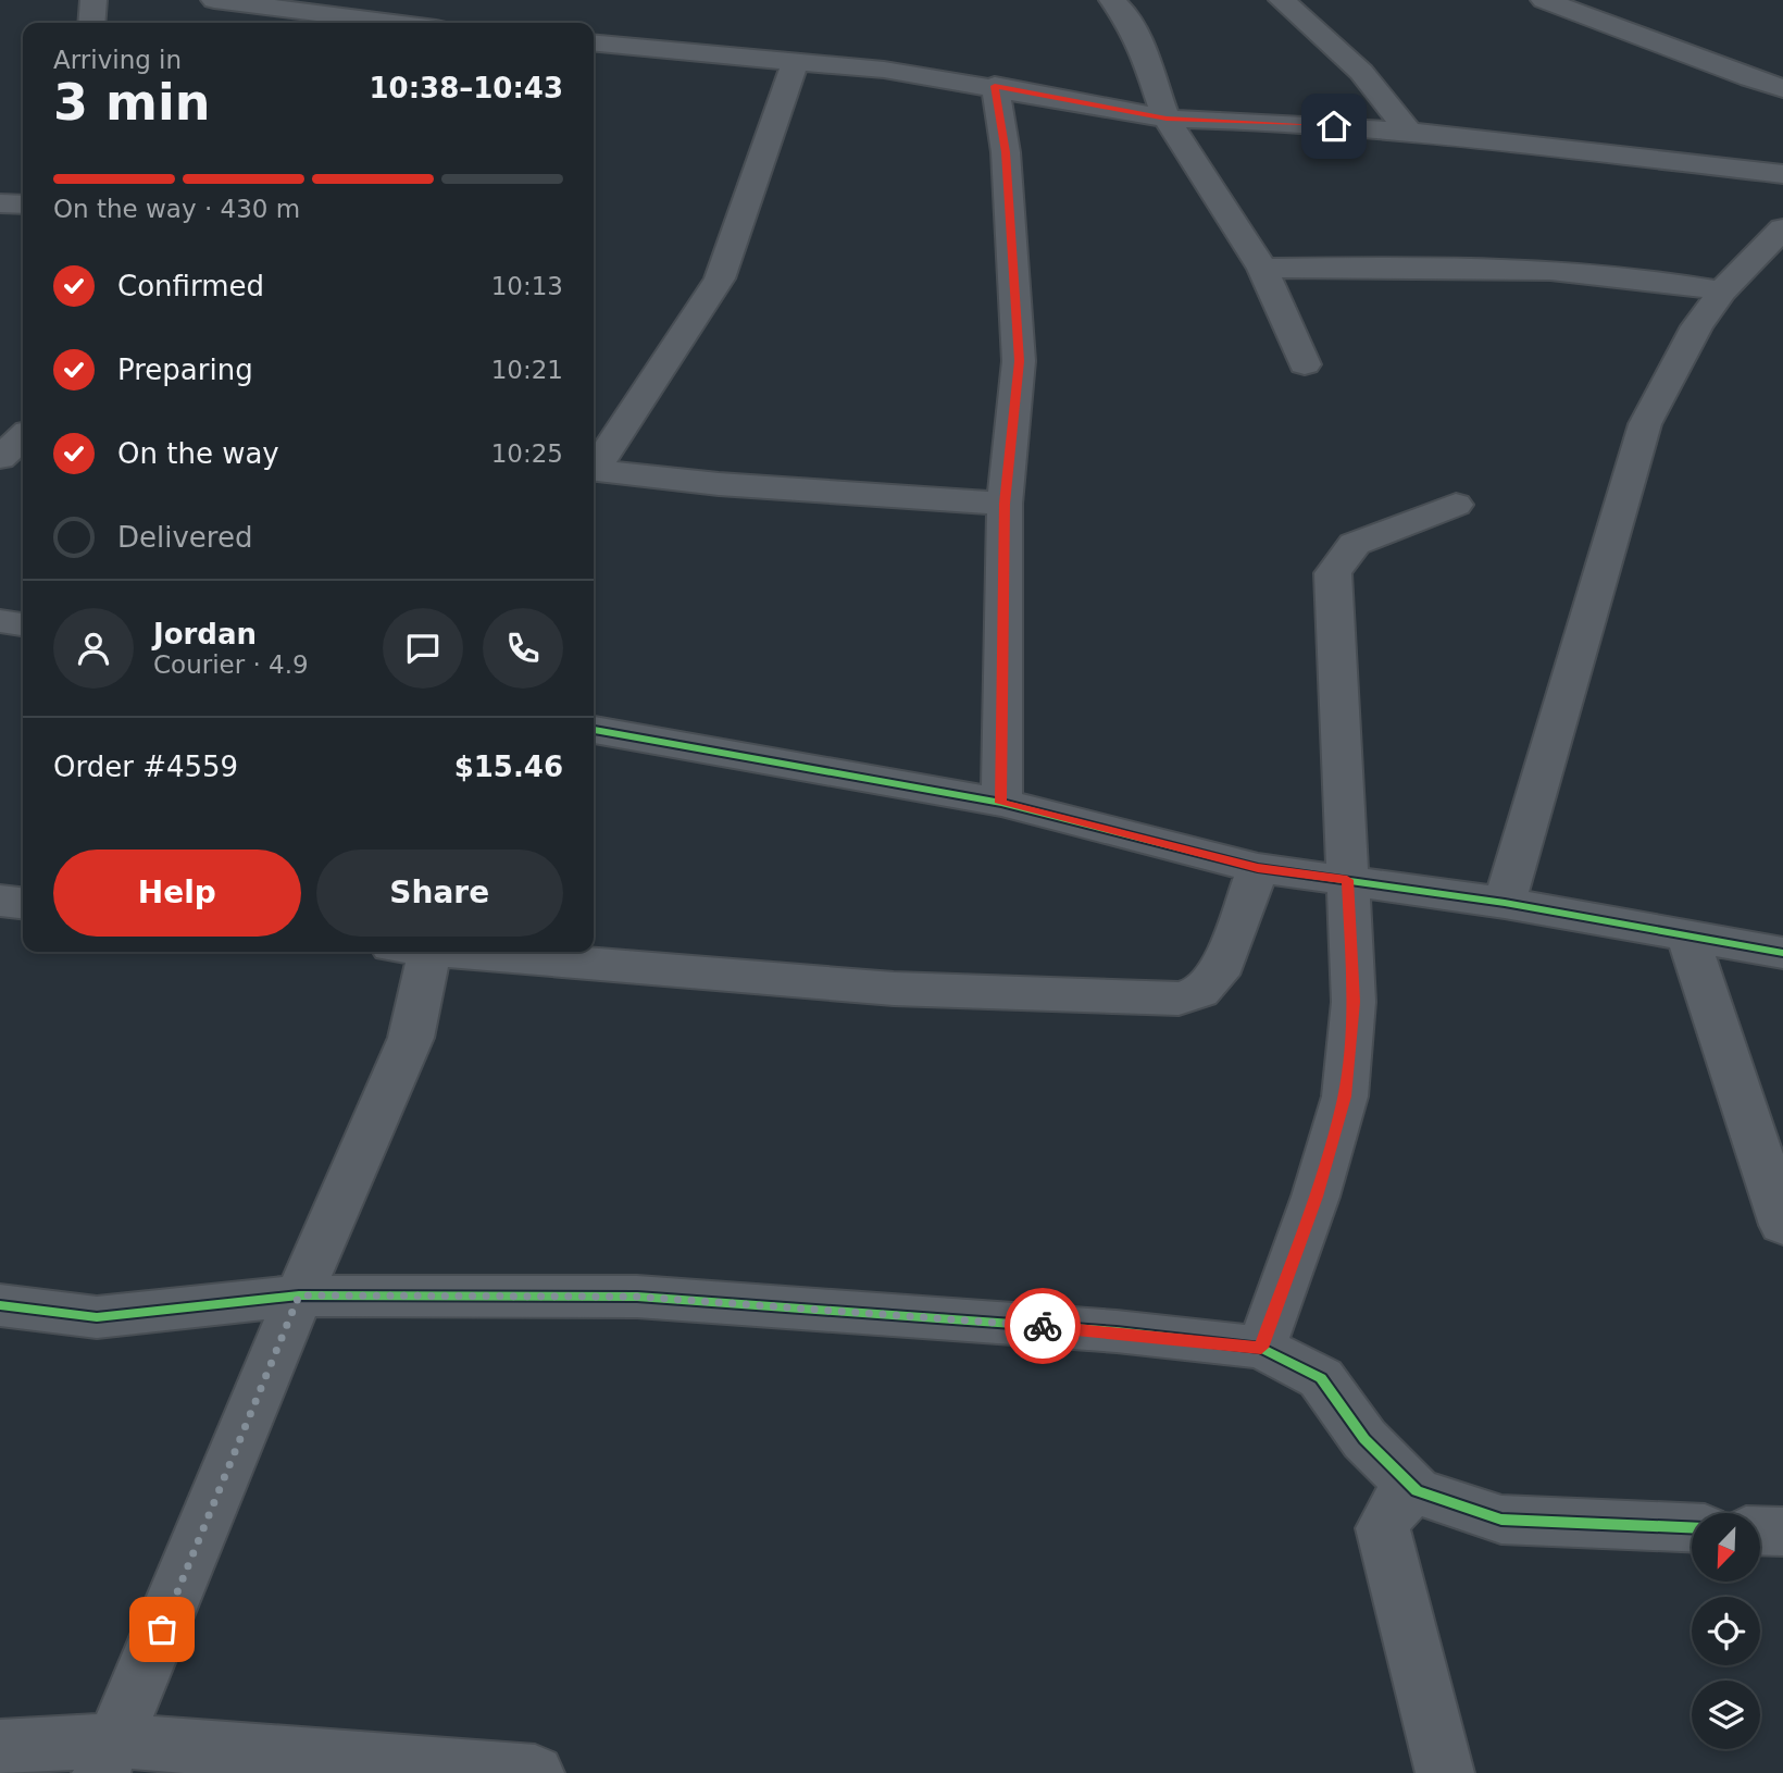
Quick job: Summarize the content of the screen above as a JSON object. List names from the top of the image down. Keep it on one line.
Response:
{"north":"bottom left","page":{"heading":["3 min","Arriving in","10:38–10:43"],"panel":["Jordan","Courier · 4.9","Order #4559","$15.46"],"bar":"On the way · 430 m","list":[["Confirmed","10:13"],["Preparing","10:21"],["On the way","10:25"],"Delivered"],"buttons":["Help","Share"]}}
